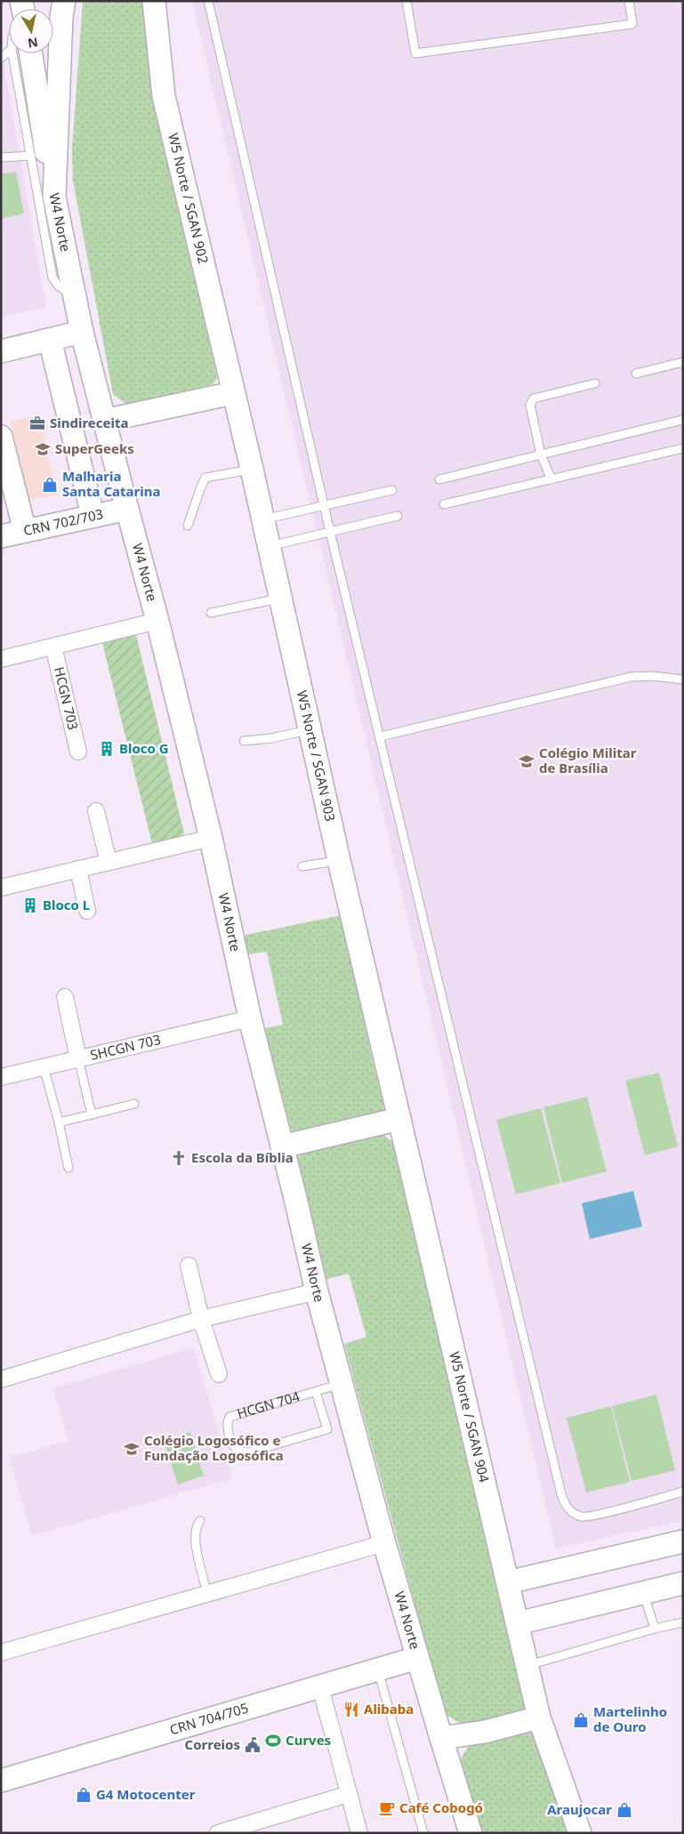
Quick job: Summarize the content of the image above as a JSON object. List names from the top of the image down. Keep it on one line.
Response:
{"streets":{"main road":["W5 Norte / SGAN 902","W4 Norte","CRN 702/703","W5 Norte / SGAN 903","W5 Norte / SGAN 904","CRN 704/705"],"street":["HCGN 703","SHCGN 703"],"lane":["HCGN 704"]},"crossings":[["W5 Norte / SGAN 902","W5 Norte / SGAN 903"],["W4 Norte","CRN 702/703"],["W4 Norte","SHCGN 703"],["W4 Norte","HCGN 704"],["W4 Norte","CRN 704/705"],["W5 Norte / SGAN 903","W5 Norte / SGAN 904"]],"places":{"office":["Sindireceita"],"school or university":["SuperGeeks","Colégio Militar de Brasília","Colégio Logosófico e Fundação Logosófica"],"shop":["Malharia Santa Catarina","Martelinho de Ouro","G4 Motocenter","Araujocar"],"building":["Bloco G","Bloco L"],"church":["Escola da Bíblia"],"restaurant":["Alibaba"],"sports":["Curves"],"public building":["Correios"],"cafe":["Café Cobogó"]},"north":"bottom"}
